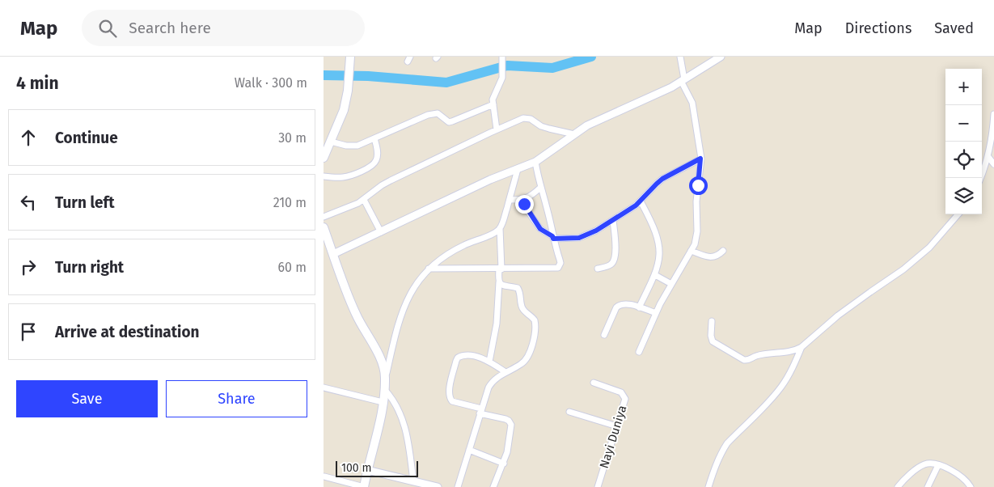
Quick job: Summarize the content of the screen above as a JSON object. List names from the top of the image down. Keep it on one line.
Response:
{"streets":{"street":["Nayi Duniya"]},"scale_bar":"100 m","page":{"header":"Map","search":"Search here","nav":["Map","Directions","Saved"],"heading":["4 min","Walk · 300 m"],"map_buttons":["+","−"],"list":[["Continue","30 m"],["Turn left","210 m"],["Turn right","60 m"],"Arrive at destination"],"buttons":["Save","Share"],"scale":"100 m"}}
